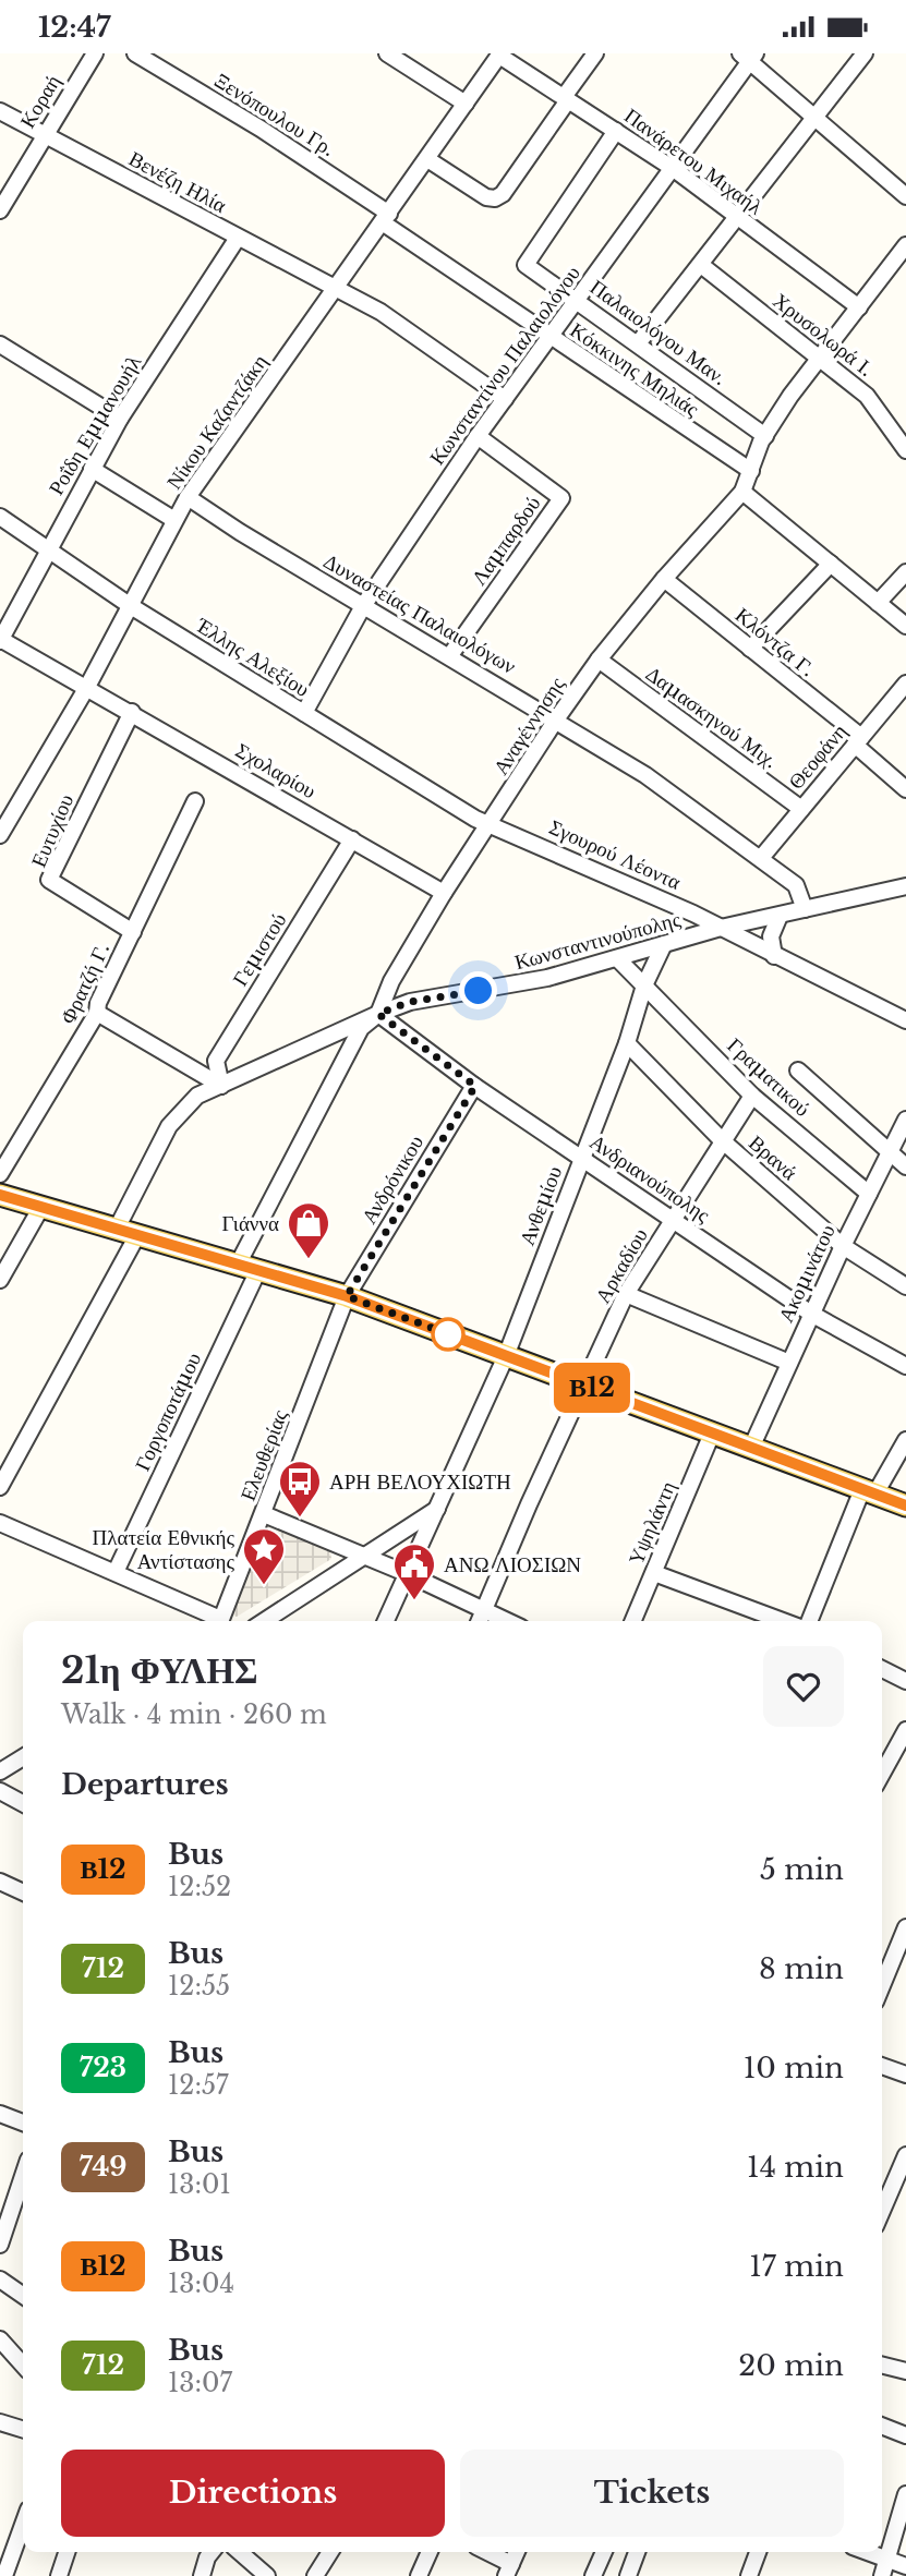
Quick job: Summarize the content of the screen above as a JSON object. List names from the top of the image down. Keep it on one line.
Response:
{"streets":{"street":["Κοραή","Ξενόπουλου Γρ.","Πανάρετου Μιχαήλ","Βενέζη Ηλία","Παλαιολόγου Μαν.","Χρυσολωρά Ι.","Κωνσταντίνου Παλαιολόγου","Κόκκινης Μηλιάς","Νίκου Καζαντζάκη","Ροΐδη Εμμανουήλ","Λαμπαρδού","Δυναστείας Παλαιολόγων","Κλόντζα Γ.","Έλλης Αλεξίου","Δαμασκηνού Μιχ.","Αναγέννησης","Θεοφάνη","Σχολαρίου","Ευτυχίου","Σγουρού Λέοντα","Κωνσταντινούπολης","Γεμιστού","Φρατζή Γ.","Γραματικού","Βρανά","Ανδριανούπολης","Ανδρόνικου","Ανθεμίου","Αρκαδίου","Ακομινάτου","Γοργοποτάμου","Ελευθερίας","Υψηλάντη"]},"crossings":[["Κοραή","Βενέζη Ηλία"],["Ξενόπουλου Γρ.","Κόκκινης Μηλιάς"],["Ξενόπουλου Γρ.","Νίκου Καζαντζάκη"],["Πανάρετου Μιχαήλ","Παλαιολόγου Μαν."],["Πανάρετου Μιχαήλ","Κωνσταντίνου Παλαιολόγου"],["Πανάρετου Μιχαήλ","Νίκου Καζαντζάκη"],["Πανάρετου Μιχαήλ","Αναγέννησης"],["Βενέζη Ηλία","Κωνσταντίνου Παλαιολόγου"],["Βενέζη Ηλία","Νίκου Καζαντζάκη"],["Βενέζη Ηλία","Ροΐδη Εμμανουήλ"],["Παλαιολόγου Μαν.","Κωνσταντίνου Παλαιολόγου"],["Παλαιολόγου Μαν.","Αναγέννησης"],["Χρυσολωρά Ι.","Αναγέννησης"],["Κωνσταντίνου Παλαιολόγου","Κόκκινης Μηλιάς"],["Κωνσταντίνου Παλαιολόγου","Λαμπαρδού"],["Κωνσταντίνου Παλαιολόγου","Δυναστείας Παλαιολόγων"],["Κωνσταντίνου Παλαιολόγου","Έλλης Αλεξίου"],["Κόκκινης Μηλιάς","Νίκου Καζαντζάκη"],["Κόκκινης Μηλιάς","Αναγέννησης"],["Νίκου Καζαντζάκη","Δυναστείας Παλαιολόγων"],["Νίκου Καζαντζάκη","Έλλης Αλεξίου"],["Νίκου Καζαντζάκη","Σχολαρίου"],["Ροΐδη Εμμανουήλ","Έλλης Αλεξίου"],["Ροΐδη Εμμανουήλ","Σχολαρίου"],["Λαμπαρδού","Δυναστείας Παλαιολόγων"],["Δυναστείας Παλαιολόγων","Αναγέννησης"],["Δυναστείας Παλαιολόγων","Θεοφάνη"],["Δυναστείας Παλαιολόγων","Κωνσταντινούπολης"],["Κλόντζα Γ.","Αναγέννησης"],["Κλόντζα Γ.","Θεοφάνη"],["Έλλης Αλεξίου","Αναγέννησης"],["Έλλης Αλεξίου","Σγουρού Λέοντα"],["Δαμασκηνού Μιχ.","Αναγέννησης"],["Δαμασκηνού Μιχ.","Θεοφάνη"],["Αναγέννησης","Σχολαρίου"],["Αναγέννησης","Σγουρού Λέοντα"],["Αναγέννησης","Κωνσταντινούπολης"],["Αναγέννησης","Ανδριανούπολης"],["Αναγέννησης","Γοργοποτάμου"],["Σχολαρίου","Ευτυχίου"],["Σχολαρίου","Γεμιστού"],["Ευτυχίου","Φρατζή Γ."],["Σγουρού Λέοντα","Κωνσταντινούπολης"],["Κωνσταντινούπολης","Γεμιστού"],["Κωνσταντινούπολης","Ανδριανούπολης"],["Κωνσταντινούπολης","Ανθεμίου"],["Γραματικού","Ανθεμίου"],["Γραματικού","Αρκαδίου"],["Γραματικού","Ακομινάτου"],["Βρανά","Ανθεμίου"],["Βρανά","Αρκαδίου"],["Βρανά","Ακομινάτου"],["Ανδριανούπολης","Ανδρόνικου"],["Ανδριανούπολης","Ανθεμίου"],["Ανδριανούπολης","Αρκαδίου"],["Ανδριανούπολης","Ακομινάτου"],["Ανδρόνικου","Ελευθερίας"]],"places":{"shop":["Γιάννα"],"bus stop":["ΑΡΗ ΒΕΛΟΥΧΙΩΤΗ"],"place":["Πλατεία Εθνικής Αντίστασης"],"public building":["ΑΝΩ ΛΙΟΣΙΩΝ"]},"lines":["bus line Β12"],"page":{"status":"12:47","on_map":"Β12","heading":[["21η ΦΥΛΗΣ","Walk · 4 min · 260 m"],"Departures"],"list":[{"mark":"Β12","name":"Bus","note":"12:52","value":"5 min"},{"mark":"712","name":"Bus","note":"12:55","value":"8 min"},{"mark":"723","name":"Bus","note":"12:57","value":"10 min"},{"mark":"749","name":"Bus","note":"13:01","value":"14 min"},{"mark":"Β12","name":"Bus","note":"13:04","value":"17 min"},{"mark":"712","name":"Bus","note":"13:07","value":"20 min"}],"buttons":["Directions","Tickets"]}}
